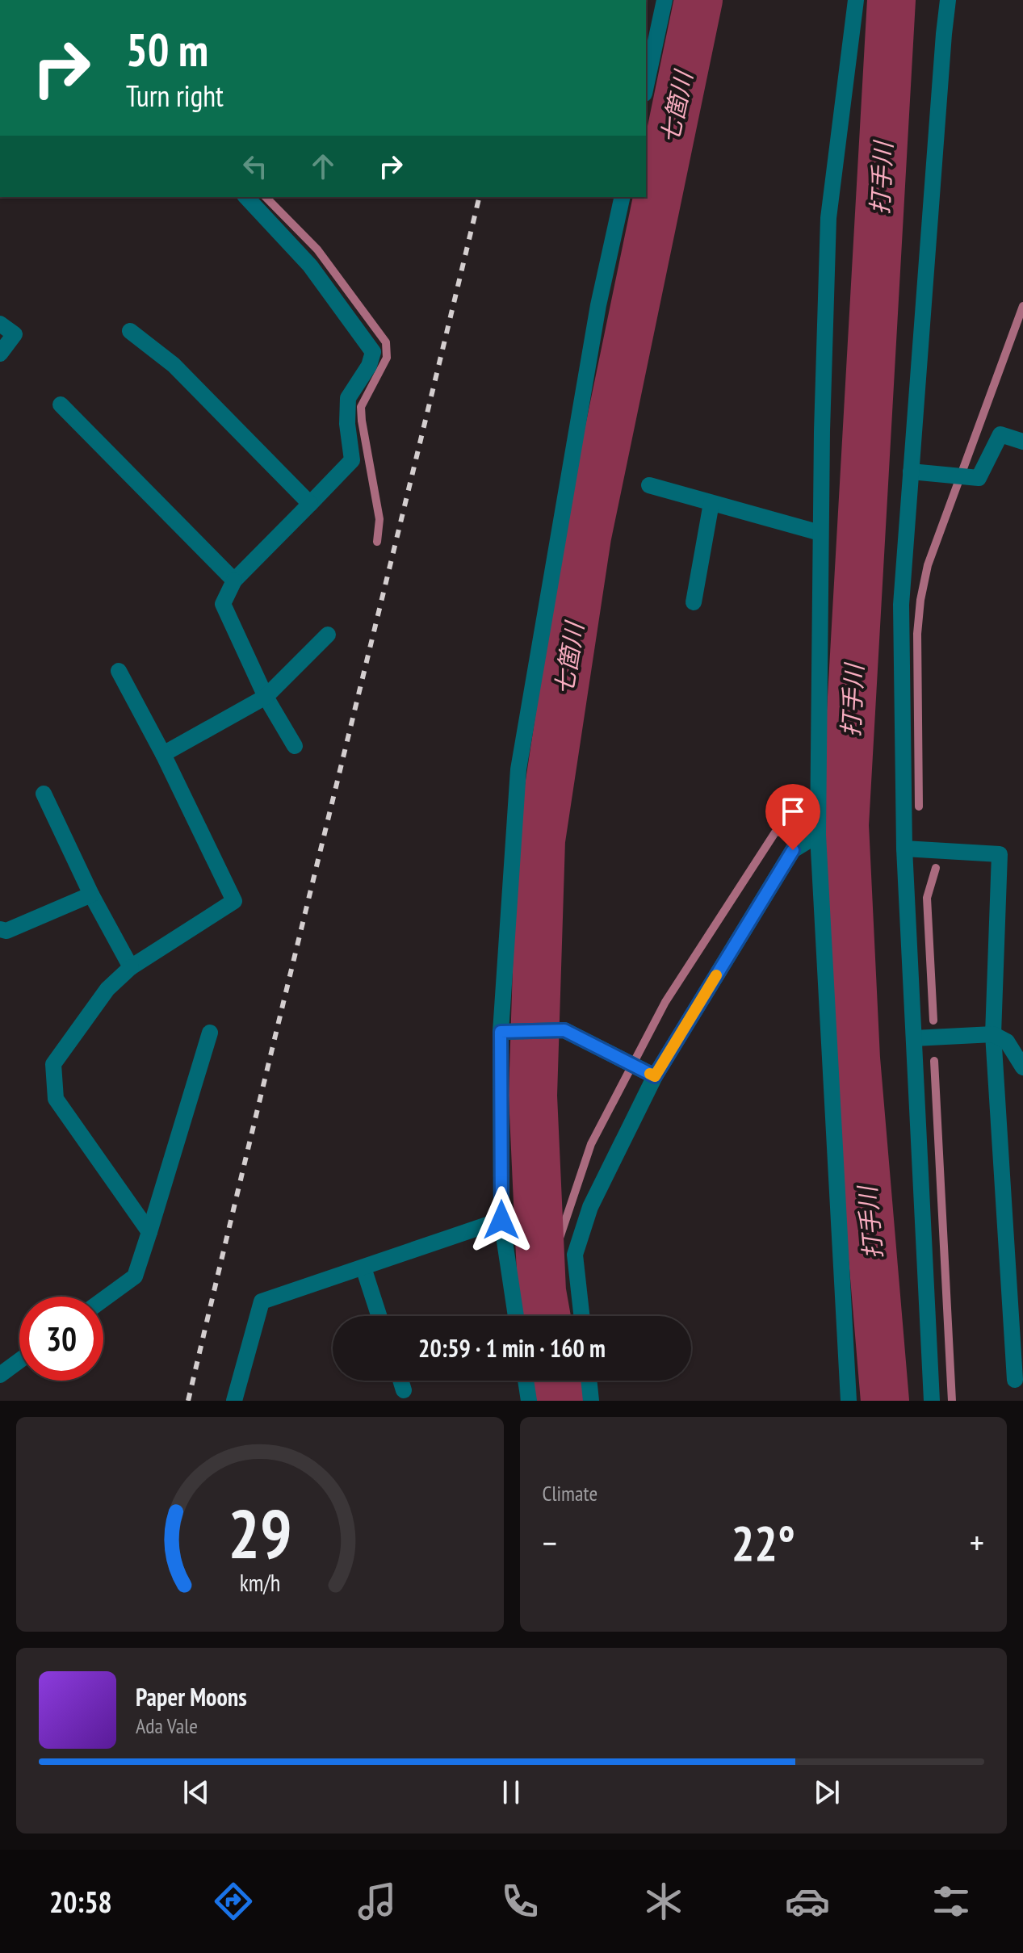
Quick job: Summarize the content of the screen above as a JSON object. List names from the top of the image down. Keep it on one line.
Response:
{"water":["七箇川","打手川"],"page":{"turn":["50 m","Turn right"],"limit":"30","trip":"20:59 · 1 min · 160 m","tile":"Climate","heat":["−","22°","+"],"song":["Paper Moons","Ada Vale"],"tabs":"20:58","gauge":["29","km/h"]}}
